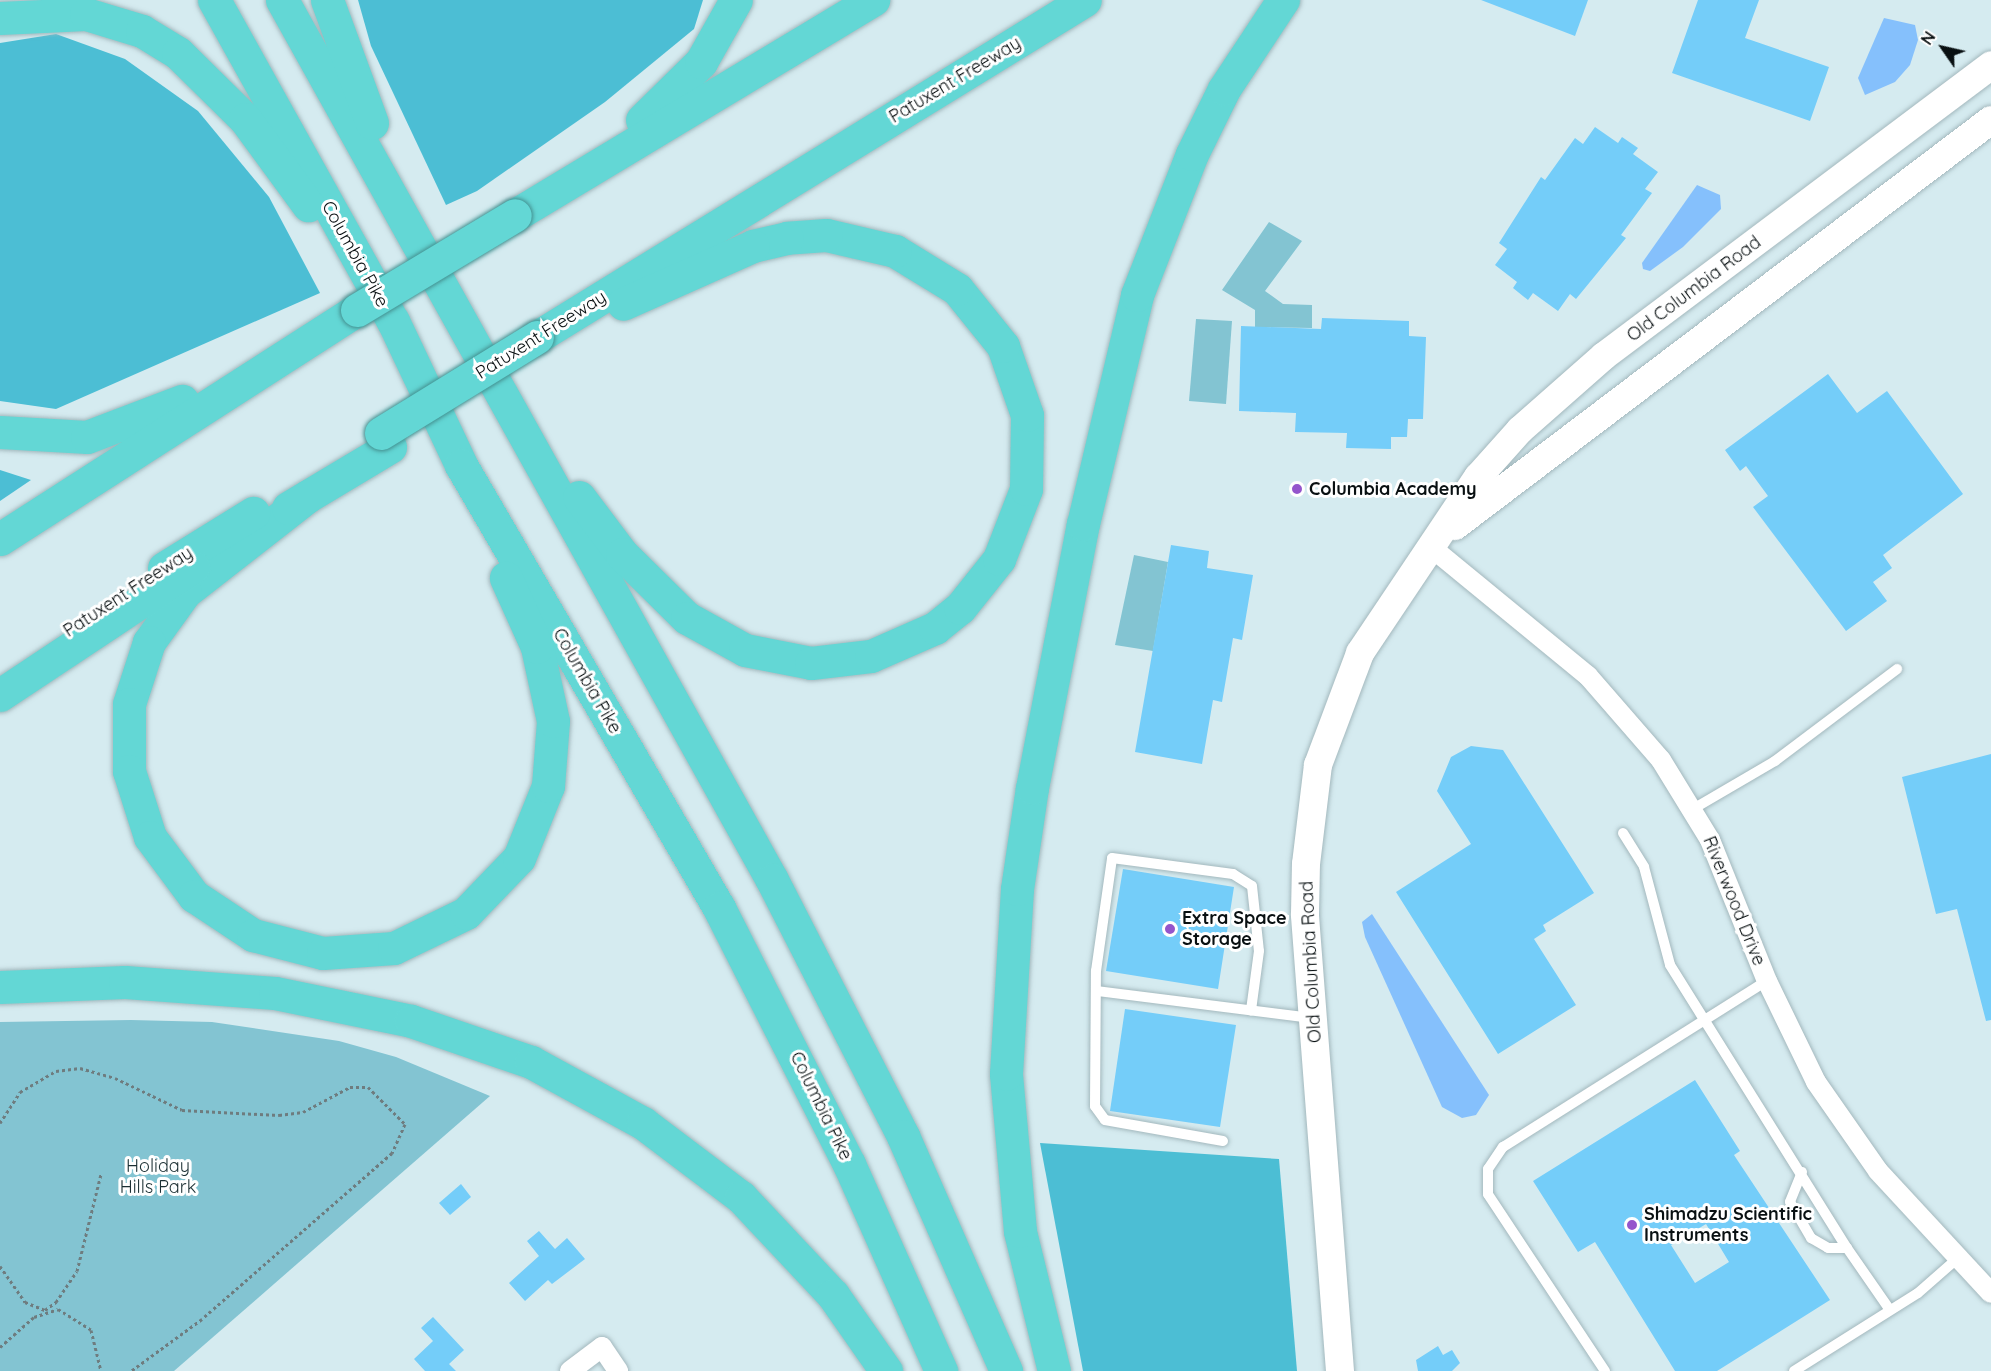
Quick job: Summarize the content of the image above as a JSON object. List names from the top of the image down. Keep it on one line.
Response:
{"streets":{"highway":["Patuxent Freeway","Columbia Pike"],"street":["Old Columbia Road","Riverwood Drive"]},"crossings":[["Old Columbia Road","Riverwood Drive"]],"parks":["Holiday Hills Park"],"places":["Columbia Academy","Extra Space Storage","Shimadzu Scientific Instruments"],"north":"top left"}
